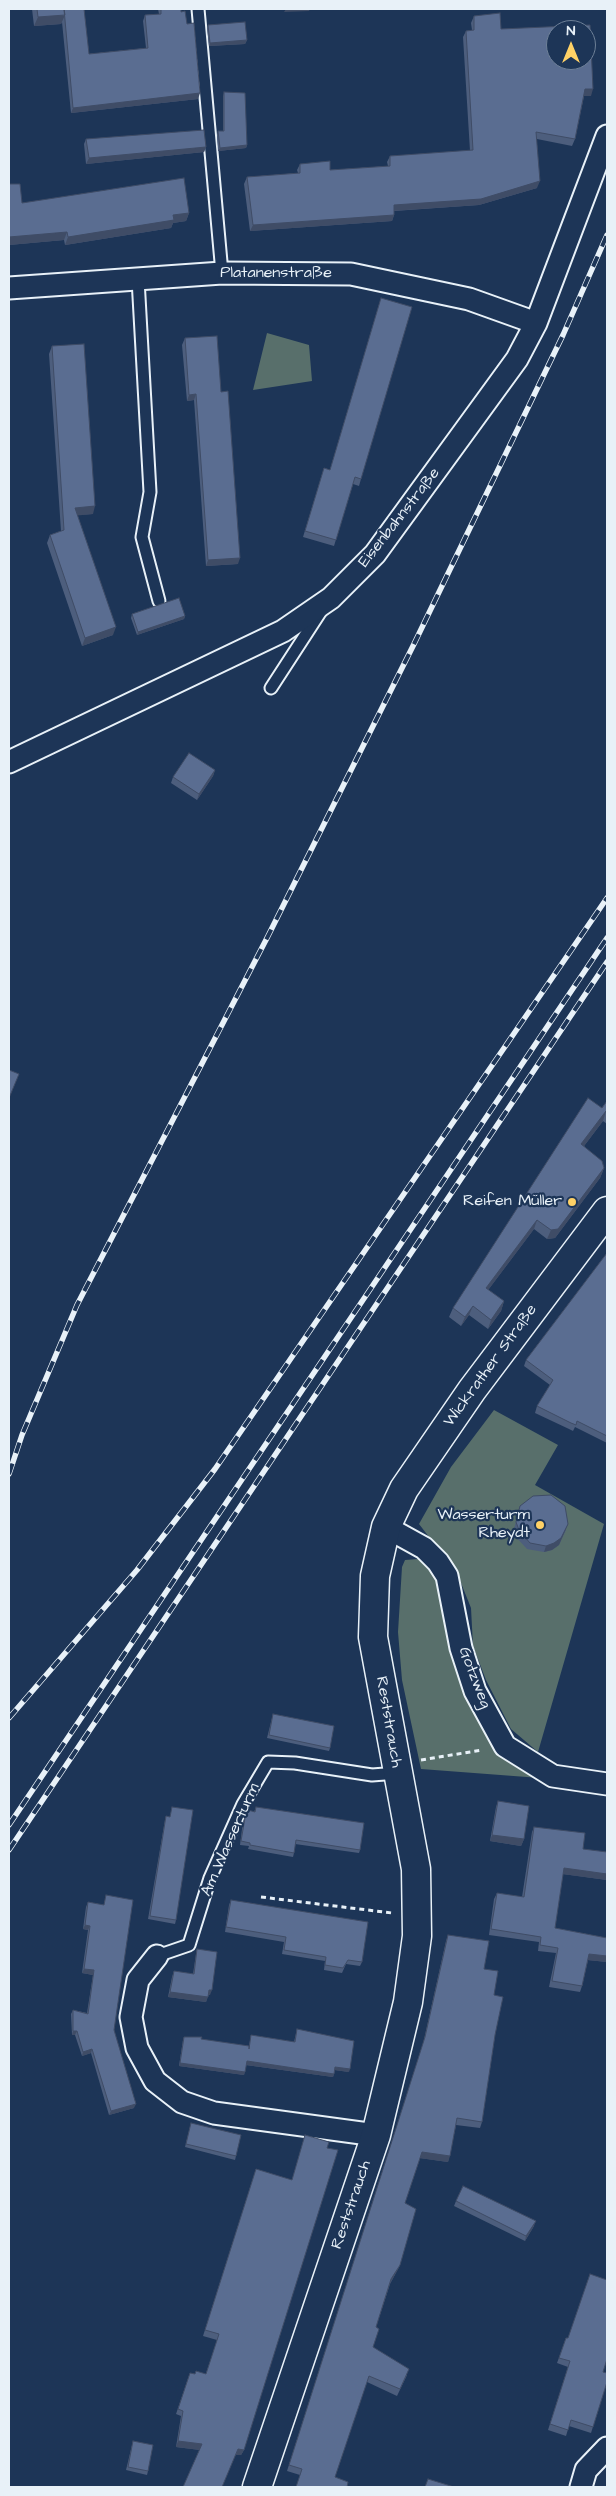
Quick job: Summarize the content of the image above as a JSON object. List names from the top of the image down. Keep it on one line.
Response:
{"streets":{"main road":["Wickrather Straße","Reststrauch"],"street":["Platanenstraße","Eisenbahnstraße","Gotzweg","Am Wasserturm"]},"crossings":[["Platanenstraße","Eisenbahnstraße"],["Wickrather Straße","Gotzweg"],["Wickrather Straße","Reststrauch"],["Gotzweg","Reststrauch"],["Reststrauch","Am Wasserturm"]],"places":["Reifen Müller","Wasserturm Rheydt"],"north":"top"}
